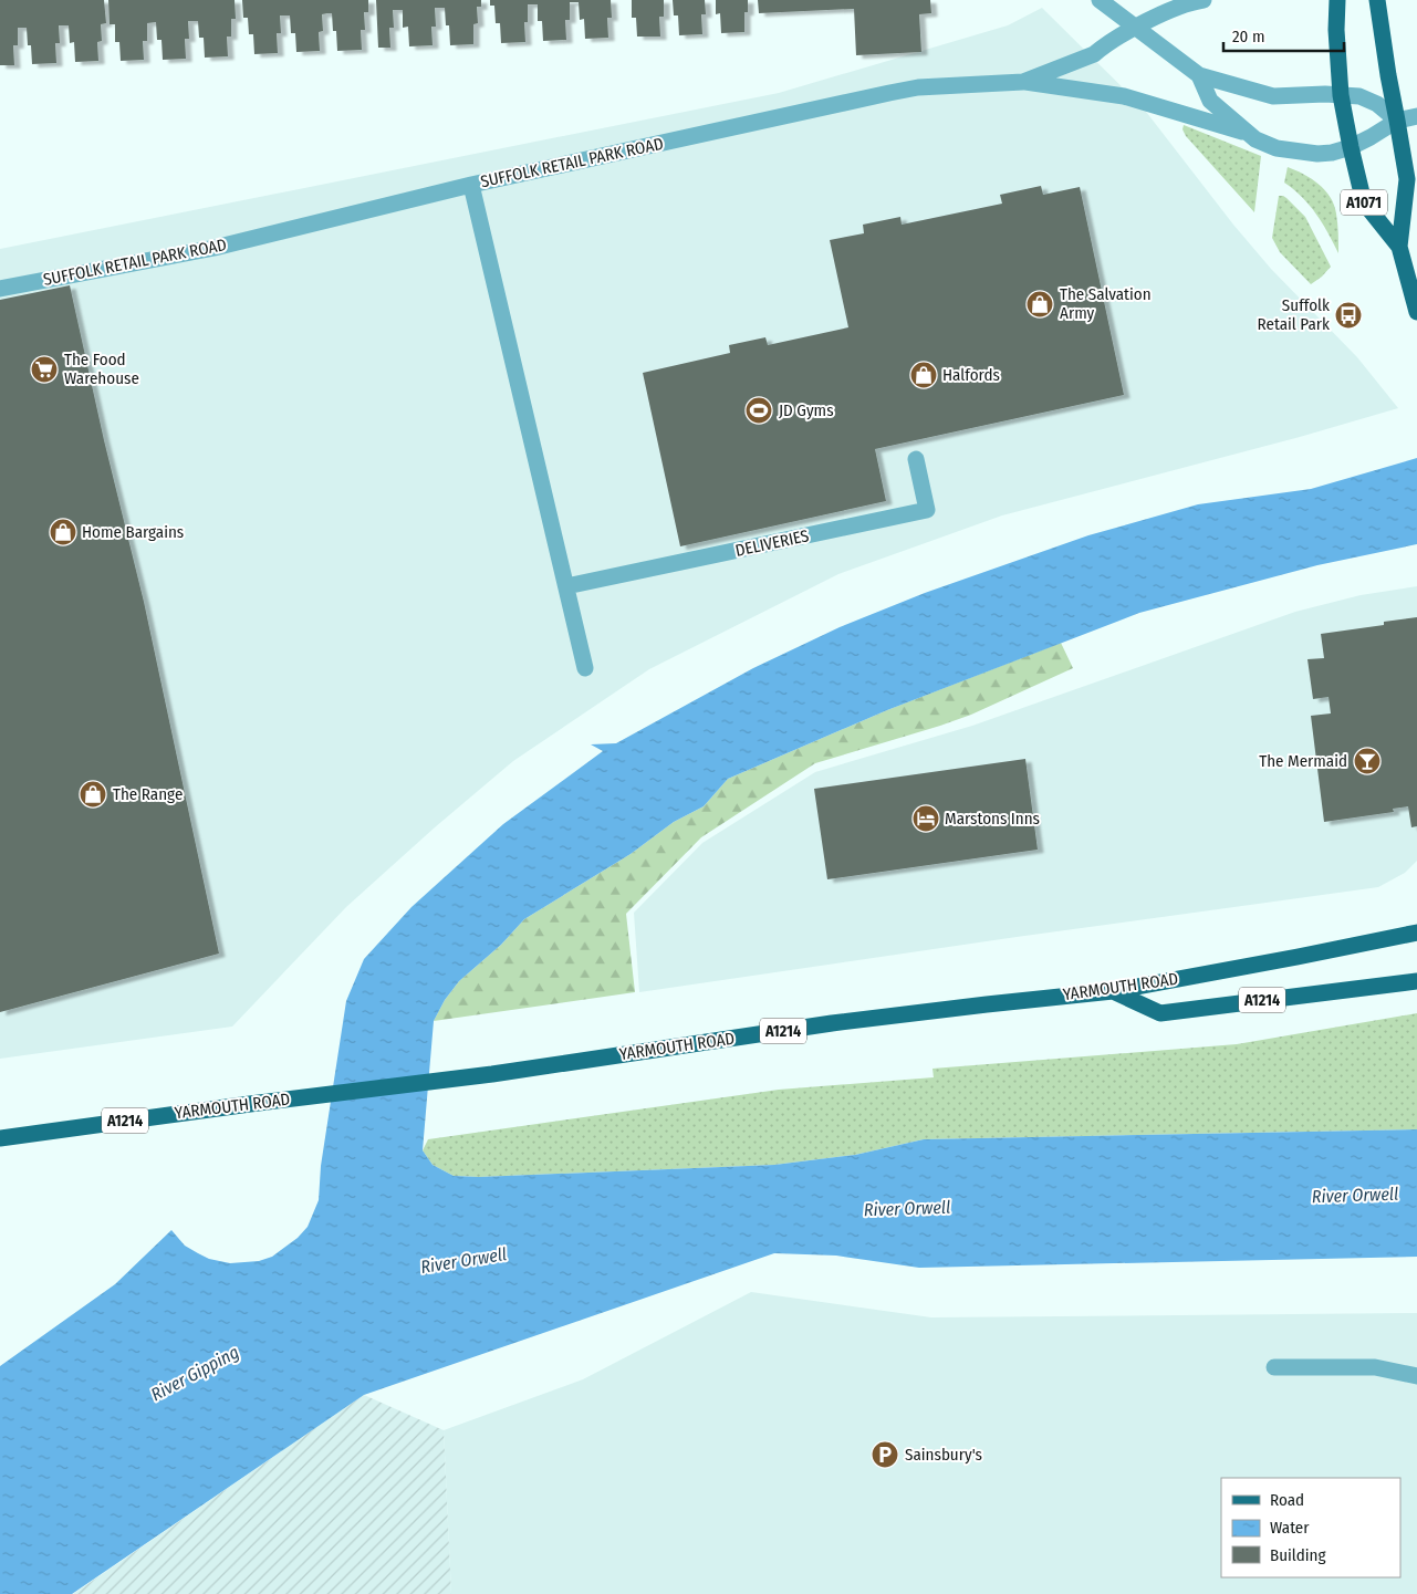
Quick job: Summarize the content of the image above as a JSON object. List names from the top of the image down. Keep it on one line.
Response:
{"streets":{"main road":["A1071","YARMOUTH ROAD","A1214"],"street":["SUFFOLK RETAIL PARK ROAD","DELIVERIES"]},"crossings":[["YARMOUTH ROAD","A1214"]],"water":["River Orwell","River Gipping"],"places":{"shop":["The Salvation Army","Halfords","Home Bargains","The Range"],"bus stop":["Suffolk Retail Park"],"supermarket":["The Food Warehouse"],"sports":["JD Gyms"],"bar":["The Mermaid"],"hotel":["Marstons Inns"],"parking":["Sainsbury's"]},"legend":["Road","Water","Building"],"scale_bar":"20 m"}
